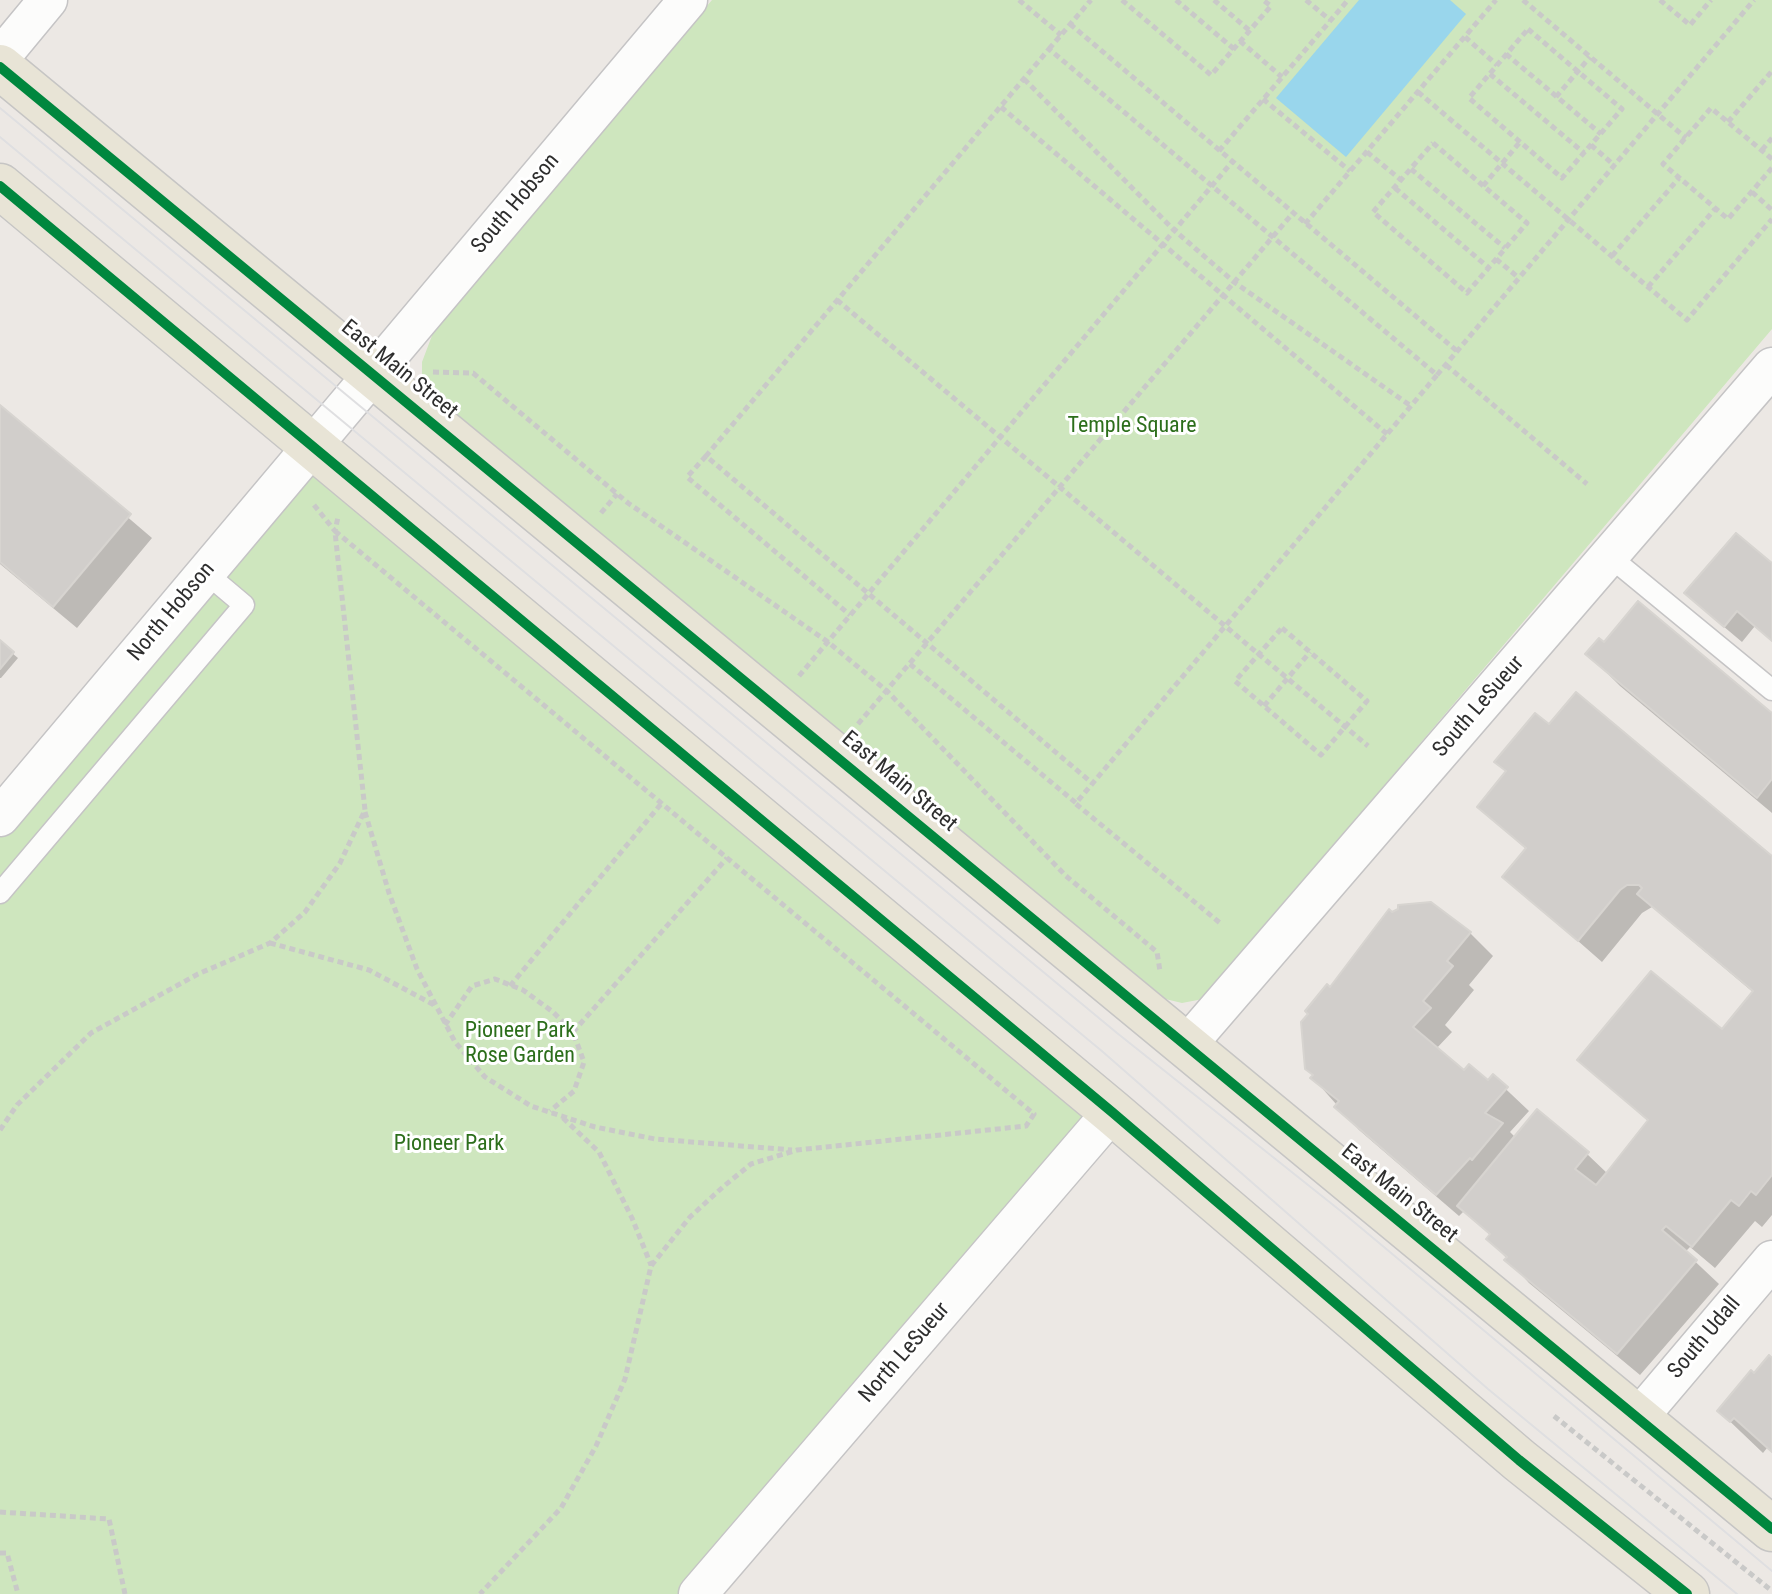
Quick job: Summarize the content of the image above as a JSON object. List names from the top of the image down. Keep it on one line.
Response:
{"streets":{"main road":["East Main Street"],"street":["South Hobson","North Hobson","South LeSueur","South Udall","North LeSueur"]},"crossings":[["South Hobson","East Main Street"],["South Hobson","North Hobson"],["East Main Street","South LeSueur"],["East Main Street","South Udall"]],"parks":["Temple Square","Pioneer Park Rose Garden","Pioneer Park"]}
